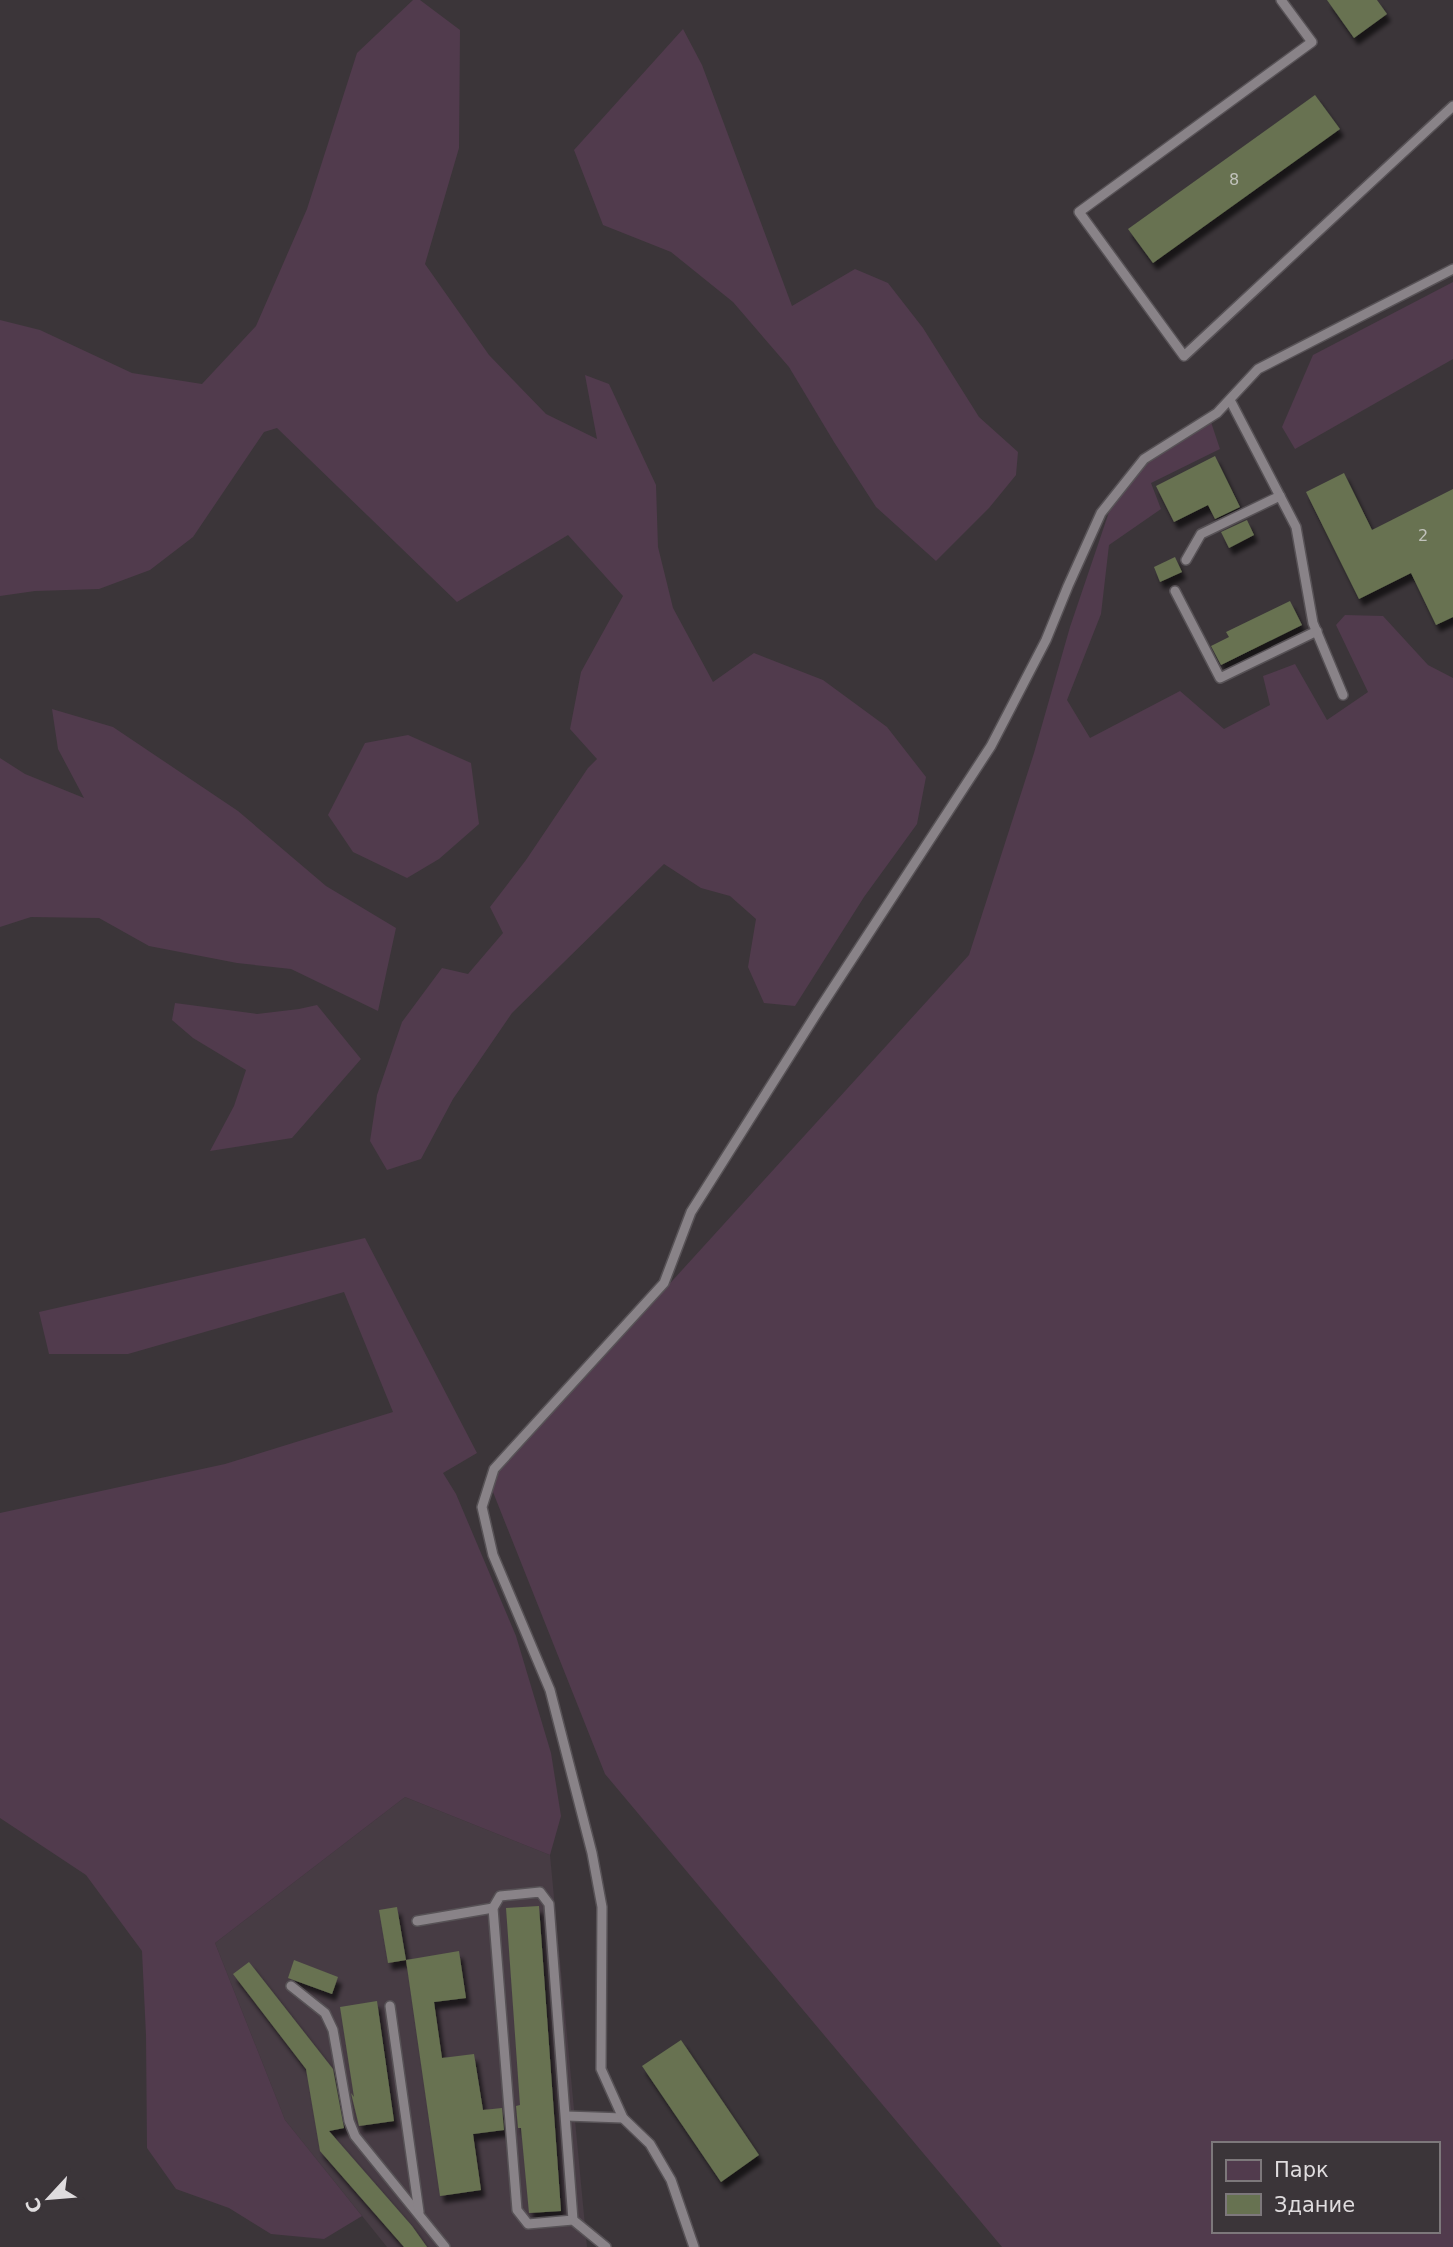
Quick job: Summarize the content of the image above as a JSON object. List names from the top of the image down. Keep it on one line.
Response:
{"house_numbers":["8","2"],"legend":["Парк","Здание"],"north":"bottom left"}
